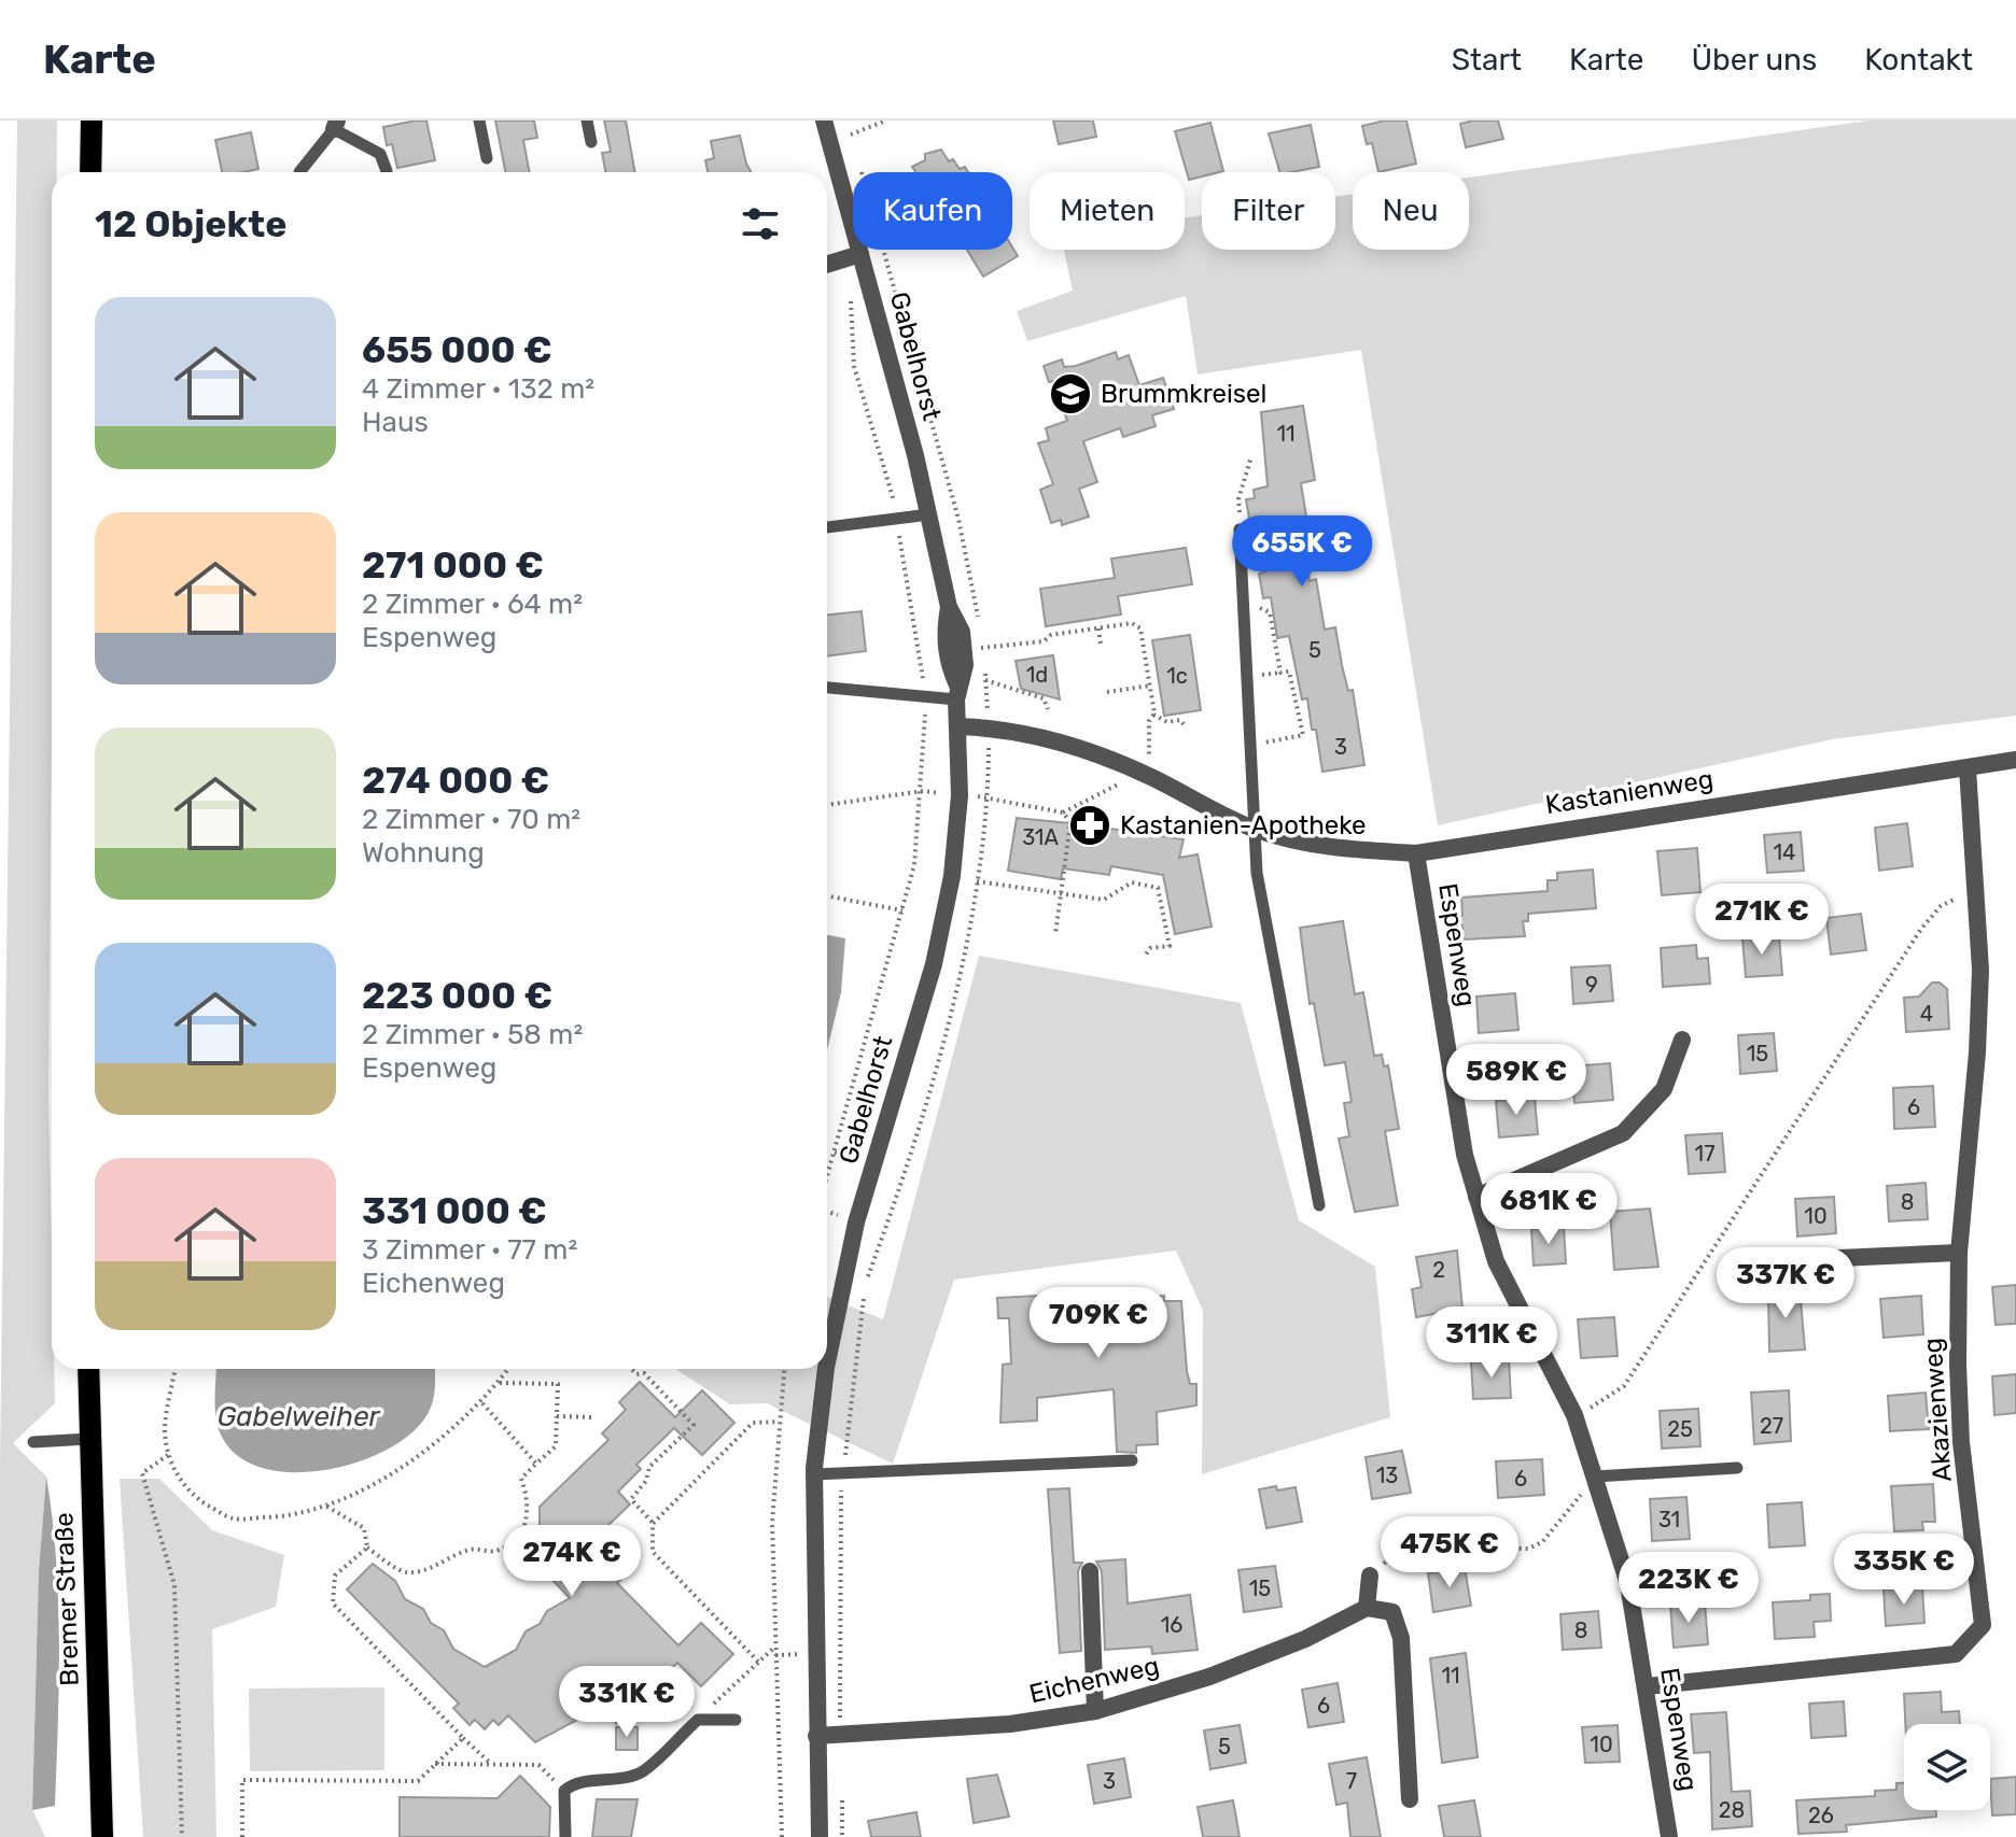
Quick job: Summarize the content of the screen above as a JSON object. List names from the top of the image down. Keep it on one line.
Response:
{"streets":{"main road":["Bremer Straße"],"street":["Gabelhorst","Kastanienweg","Espenweg","Akazienweg","Eichenweg"]},"crossings":[["Gabelhorst","Kastanienweg"],["Gabelhorst","Eichenweg"],["Kastanienweg","Espenweg"],["Kastanienweg","Akazienweg"],["Espenweg","Akazienweg"]],"water":["Gabelweiher"],"places":{"school or university":["Brummkreisel"],"pharmacy":["Kastanien-Apotheke"]},"house_numbers":["11","5","1d","1c","3","31A","14","9","4","15","6","17","8","10","2","27","25","13","6","31","15","16","8","11","6","10","5","3","7","28","26"],"page":{"header":"Karte","nav":["Start","Karte","Über uns","Kontakt"],"chip":["Kaufen","Mieten","Filter","Neu"],"heading":"12 Objekte","list":[{"name":"655 000 €","note":"4 Zimmer · 132 m² · Haus"},{"name":"271 000 €","note":"2 Zimmer · 64 m² · Espenweg"},{"name":"274 000 €","note":"2 Zimmer · 70 m² · Wohnung"},{"name":"223 000 €","note":"2 Zimmer · 58 m² · Espenweg"},{"name":"331 000 €","note":"3 Zimmer · 77 m² · Eichenweg"}],"price":["655K €","271K €","589K €","681K €","337K €","709K €","311K €","475K €","274K €","335K €","223K €","331K €"]}}
